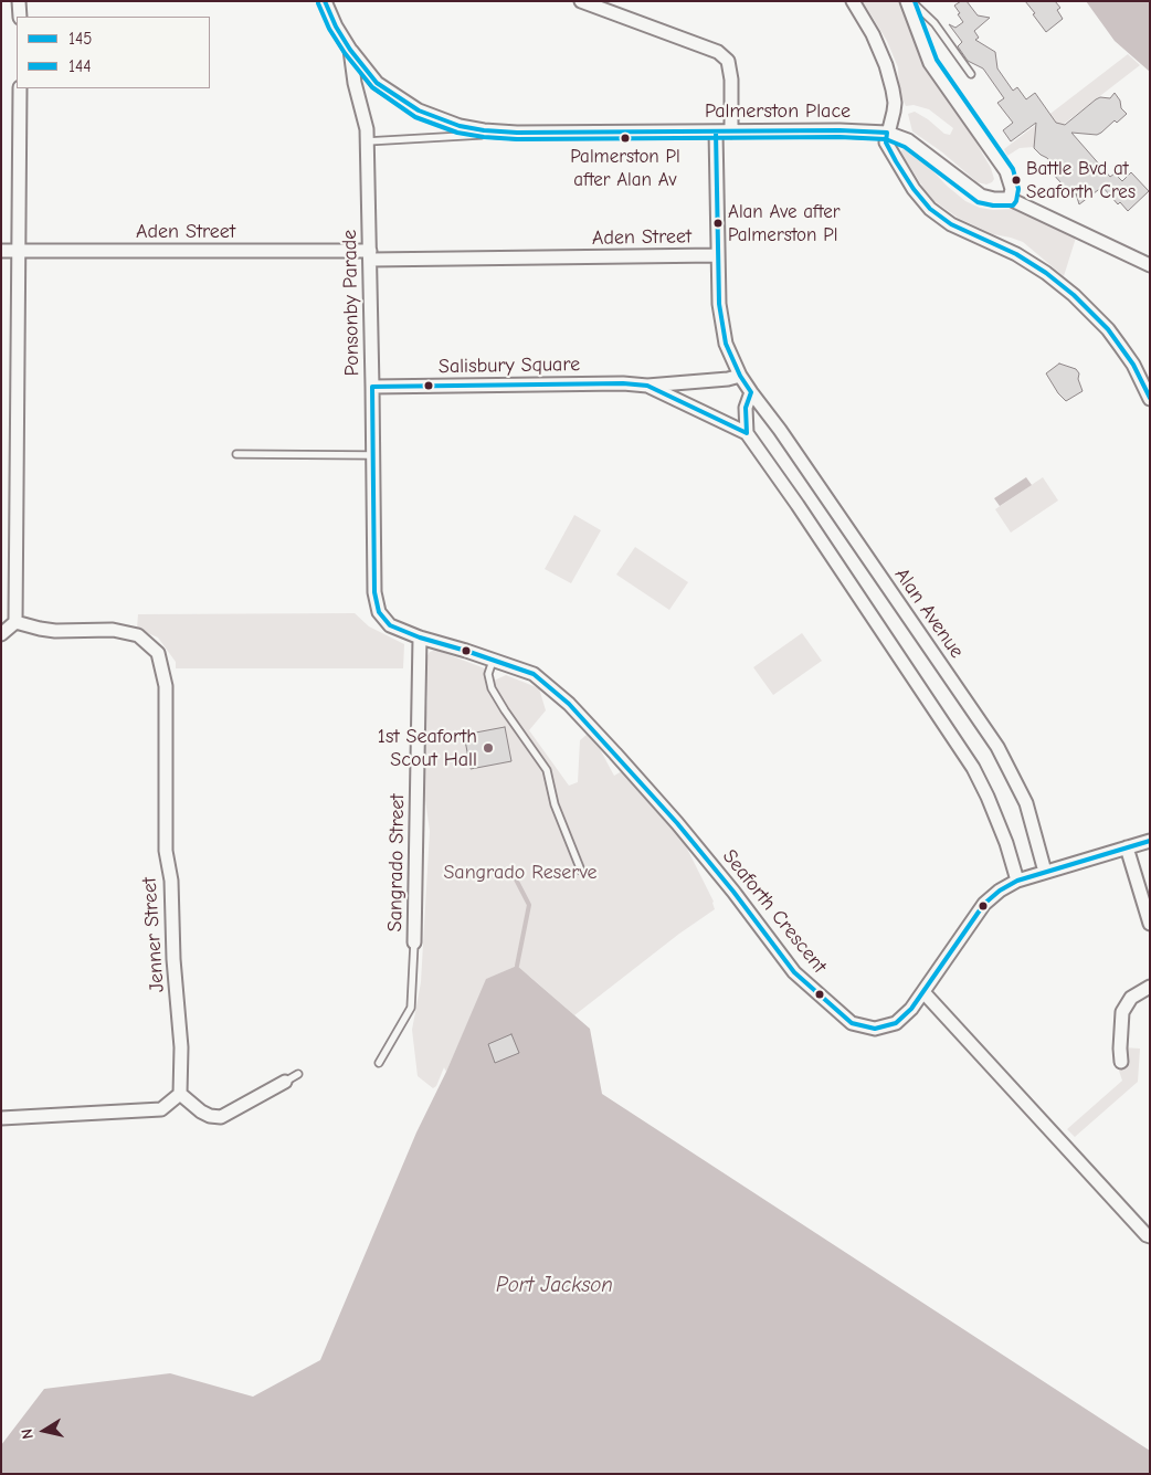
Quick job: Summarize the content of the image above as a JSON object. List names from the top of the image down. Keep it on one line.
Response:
{"streets":{"street":["Palmerston Place","Aden Street","Ponsonby Parade","Salisbury Square","Alan Avenue","Sangrado Street","Seaforth Crescent","Jenner Street"]},"crossings":[["Palmerston Place","Ponsonby Parade"],["Palmerston Place","Alan Avenue"],["Aden Street","Ponsonby Parade"],["Aden Street","Alan Avenue"],["Ponsonby Parade","Salisbury Square"],["Ponsonby Parade","Sangrado Street"],["Ponsonby Parade","Seaforth Crescent"],["Alan Avenue","Seaforth Crescent"],["Sangrado Street","Seaforth Crescent"]],"water":["Port Jackson"],"parks":["Sangrado Reserve"],"places":["Palmerston Pl after Alan Av","Battle Bvd at Seaforth Cres","Alan Ave after Palmerston Pl","1st Seaforth Scout Hall"],"lines":["transit line 145","transit line 144"],"legend":["145","144"],"north":"left"}
